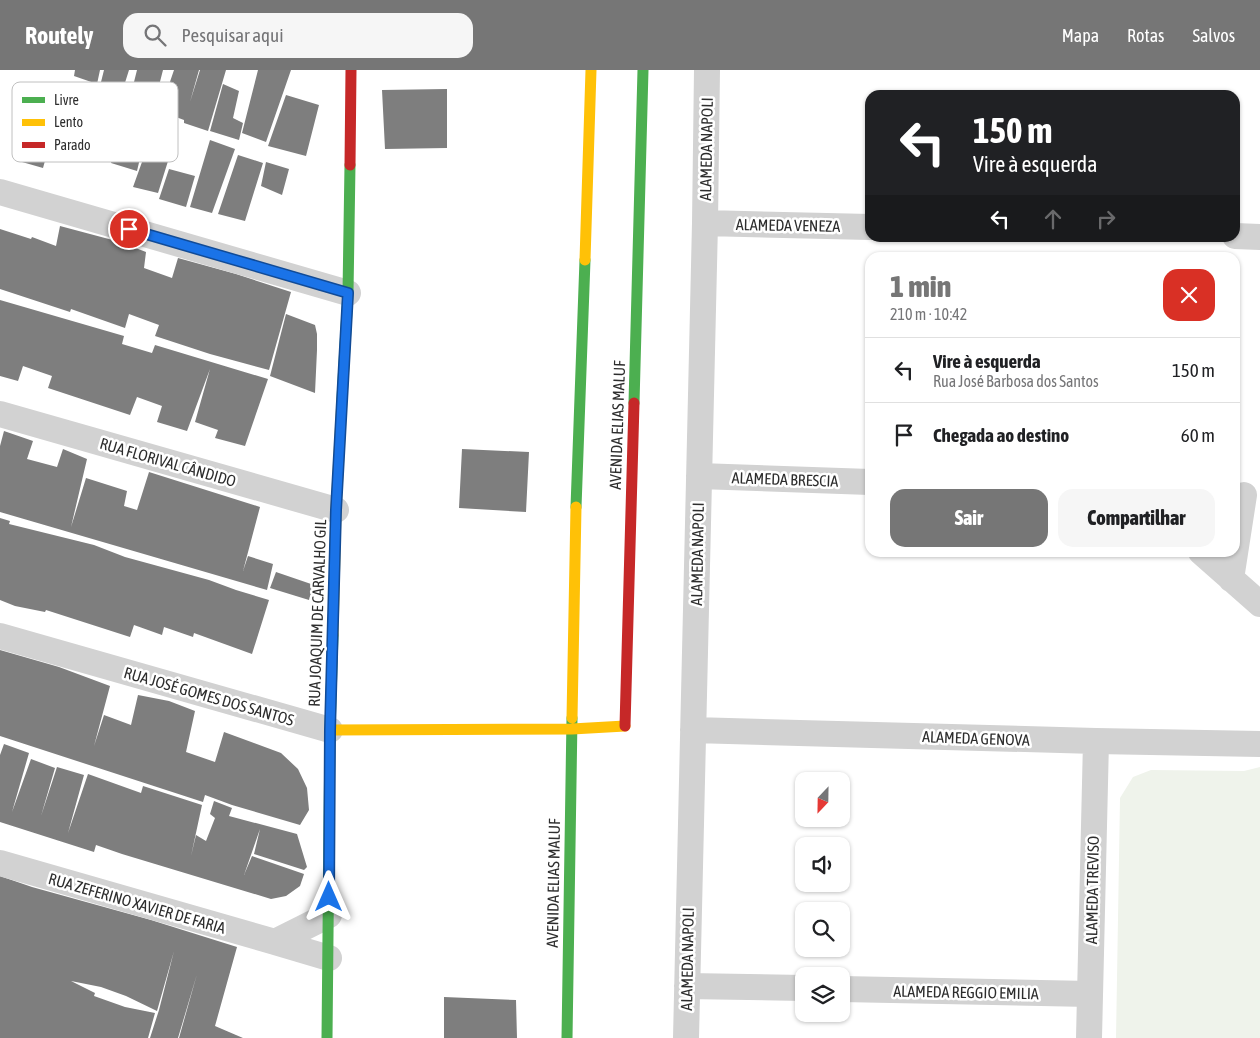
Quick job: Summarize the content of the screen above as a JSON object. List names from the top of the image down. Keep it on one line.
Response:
{"streets":{"street":["ALAMEDA NAPOLI","ALAMEDA VENEZA","AVENIDA ELIAS MALUF","RUA FLORIVAL CÂNDIDO","ALAMEDA BRESCIA","RUA JOAQUIM DE CARVALHO GIL","RUA JOSÉ GOMES DOS SANTOS","ALAMEDA GENOVA","ALAMEDA TREVISO","RUA ZEFERINO XAVIER DE FARIA","ALAMEDA REGGIO EMILIA"]},"crossings":[["ALAMEDA NAPOLI","ALAMEDA VENEZA"],["ALAMEDA NAPOLI","ALAMEDA BRESCIA"],["ALAMEDA NAPOLI","ALAMEDA GENOVA"],["AVENIDA ELIAS MALUF","RUA JOSÉ GOMES DOS SANTOS"],["RUA FLORIVAL CÂNDIDO","RUA JOAQUIM DE CARVALHO GIL"],["RUA JOAQUIM DE CARVALHO GIL","RUA JOSÉ GOMES DOS SANTOS"],["RUA JOAQUIM DE CARVALHO GIL","RUA ZEFERINO XAVIER DE FARIA"],["ALAMEDA GENOVA","ALAMEDA TREVISO"],["ALAMEDA TREVISO","ALAMEDA REGGIO EMILIA"]],"legend":["Livre","Lento","Parado"],"north":"bottom","page":{"header":"Routely","search":"Pesquisar aqui","nav":["Mapa","Rotas","Salvos"],"turn":["150 m","Vire à esquerda"],"heading":["1 min","210 m · 10:42"],"list":[{"name":"Vire à esquerda","note":"Rua José Barbosa dos Santos","value":"150 m"},{"name":"Chegada ao destino","value":"60 m"}],"buttons":["Sair","Compartilhar"]}}
